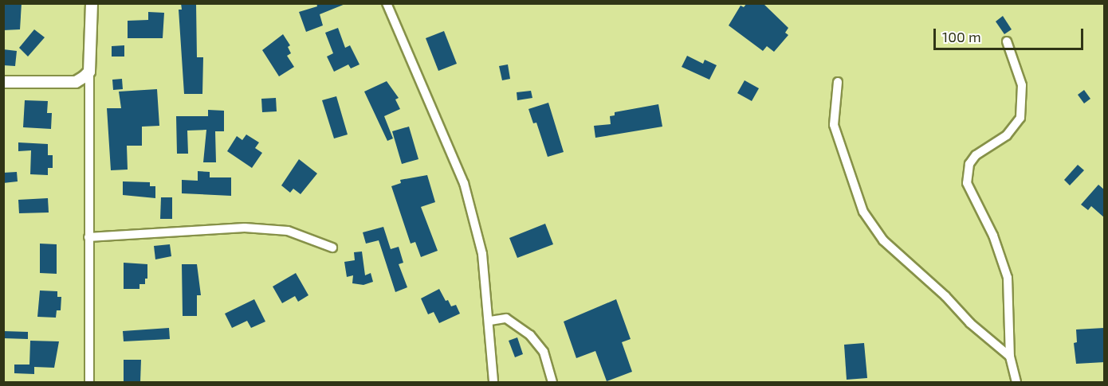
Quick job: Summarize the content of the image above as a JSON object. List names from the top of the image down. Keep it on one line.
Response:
{"scale_bar":"100 m"}
